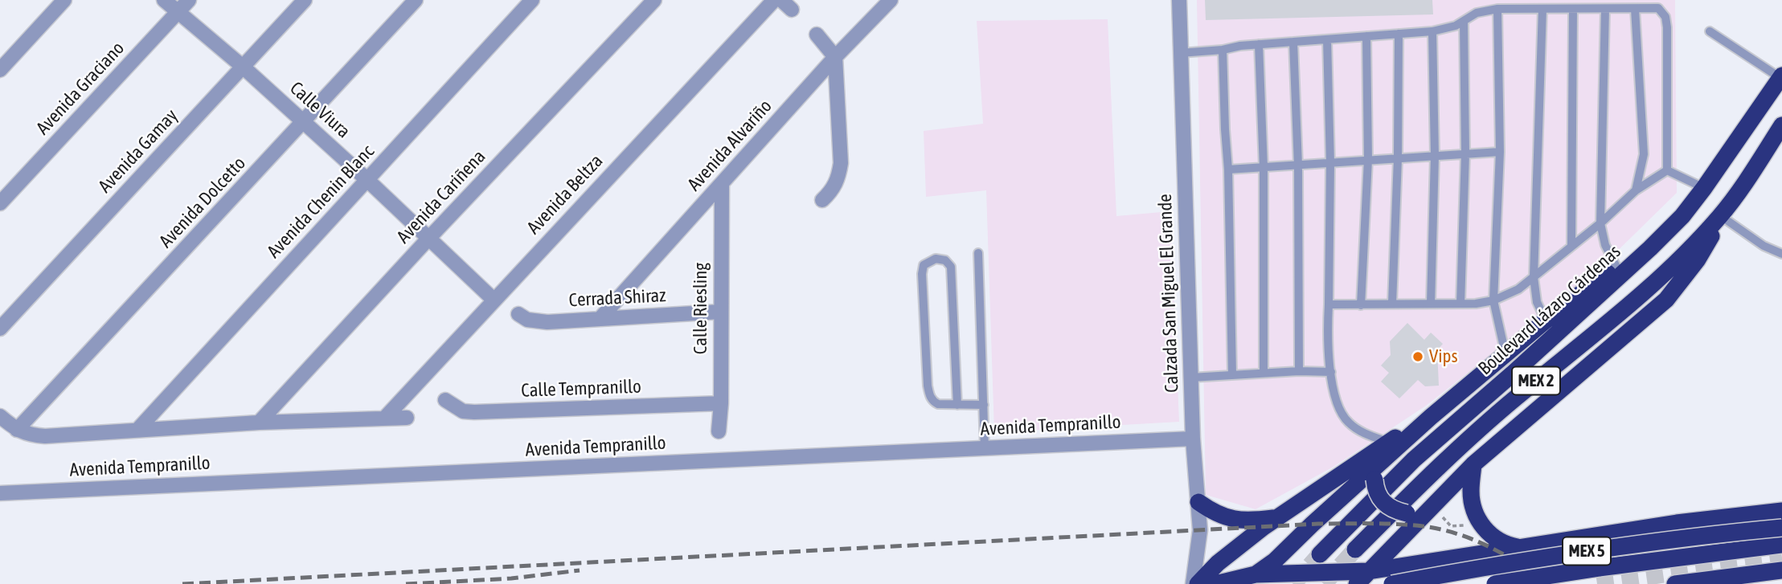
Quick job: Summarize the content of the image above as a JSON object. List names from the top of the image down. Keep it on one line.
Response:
{"streets":{"highway":["Boulevard Lázaro Cárdenas","MEX 2","MEX 5"],"street":["Avenida Graciano","Calle Viura","Avenida Alvariño","Avenida Gamay","Avenida Beltza","Avenida Cariñena","Avenida Chenin Blanc","Avenida Dolcetto","Calzada San Miguel El Grande","Cerrada Shiraz","Calle Riesling","Calle Tempranillo","Avenida Tempranillo"]},"crossings":[["Avenida Graciano","Calle Viura"],["Calle Viura","Avenida Gamay"],["Calle Viura","Avenida Beltza"],["Calle Viura","Avenida Cariñena"],["Calle Viura","Avenida Chenin Blanc"],["Calle Viura","Avenida Dolcetto"],["Avenida Alvariño","Cerrada Shiraz"],["Avenida Alvariño","Calle Riesling"],["Avenida Beltza","Avenida Tempranillo"],["Avenida Cariñena","Avenida Tempranillo"],["Avenida Chenin Blanc","Avenida Tempranillo"],["Avenida Dolcetto","Avenida Tempranillo"],["Calzada San Miguel El Grande","Avenida Tempranillo"],["Cerrada Shiraz","Calle Riesling"],["Calle Riesling","Calle Tempranillo"]],"places":["Vips"]}
